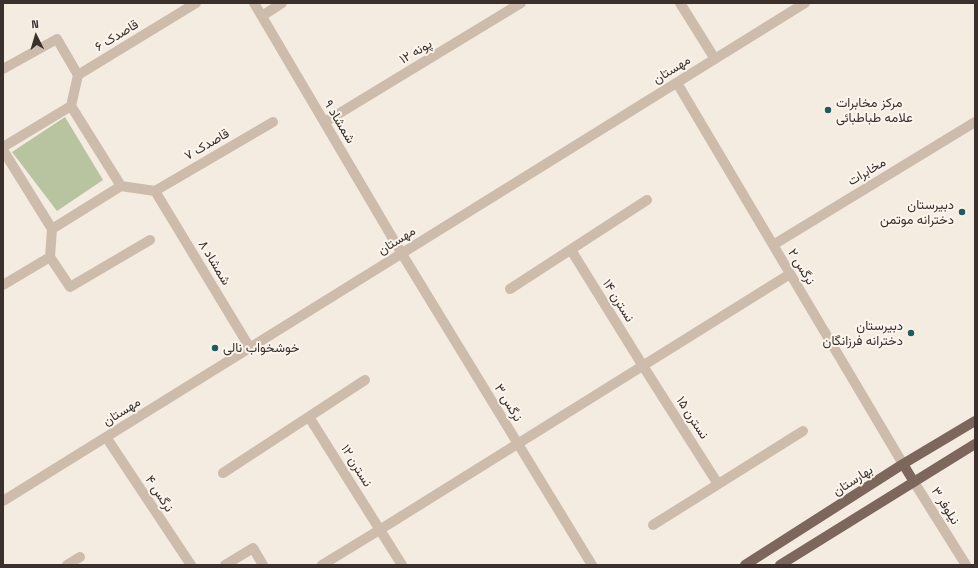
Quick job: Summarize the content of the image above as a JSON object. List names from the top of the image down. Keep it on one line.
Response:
{"streets":{"main road":["بهارستان"],"street":["قاصدک ۶","پونه ۱۲","مهستان","شمشاد ۹","قاصدک ۷","مخابرات","شمشاد ۸","نرگس ۲","نسترن ۱۴","نرگس ۳","نسترن ۱۵","نسترن ۱۲","نرگس ۴","نیلوفر ۳"]},"crossings":[["پونه ۱۲","شمشاد ۹"],["مهستان","شمشاد ۹"],["مهستان","شمشاد ۸"],["مهستان","نرگس ۲"],["مهستان","نرگس ۳"],["مهستان","نرگس ۴"],["شمشاد ۹","نرگس ۳"],["قاصدک ۷","شمشاد ۸"],["مخابرات","نرگس ۲"],["نرگس ۲","بهارستان"],["نسترن ۱۴","نسترن ۱۵"]],"places":["مرکز مخابرات علامه طباطبائی","دبیرستان دخترانه موتمن","دبیرستان دخترانه فرزانگان","خوشخواب نالی"],"north":"top"}
